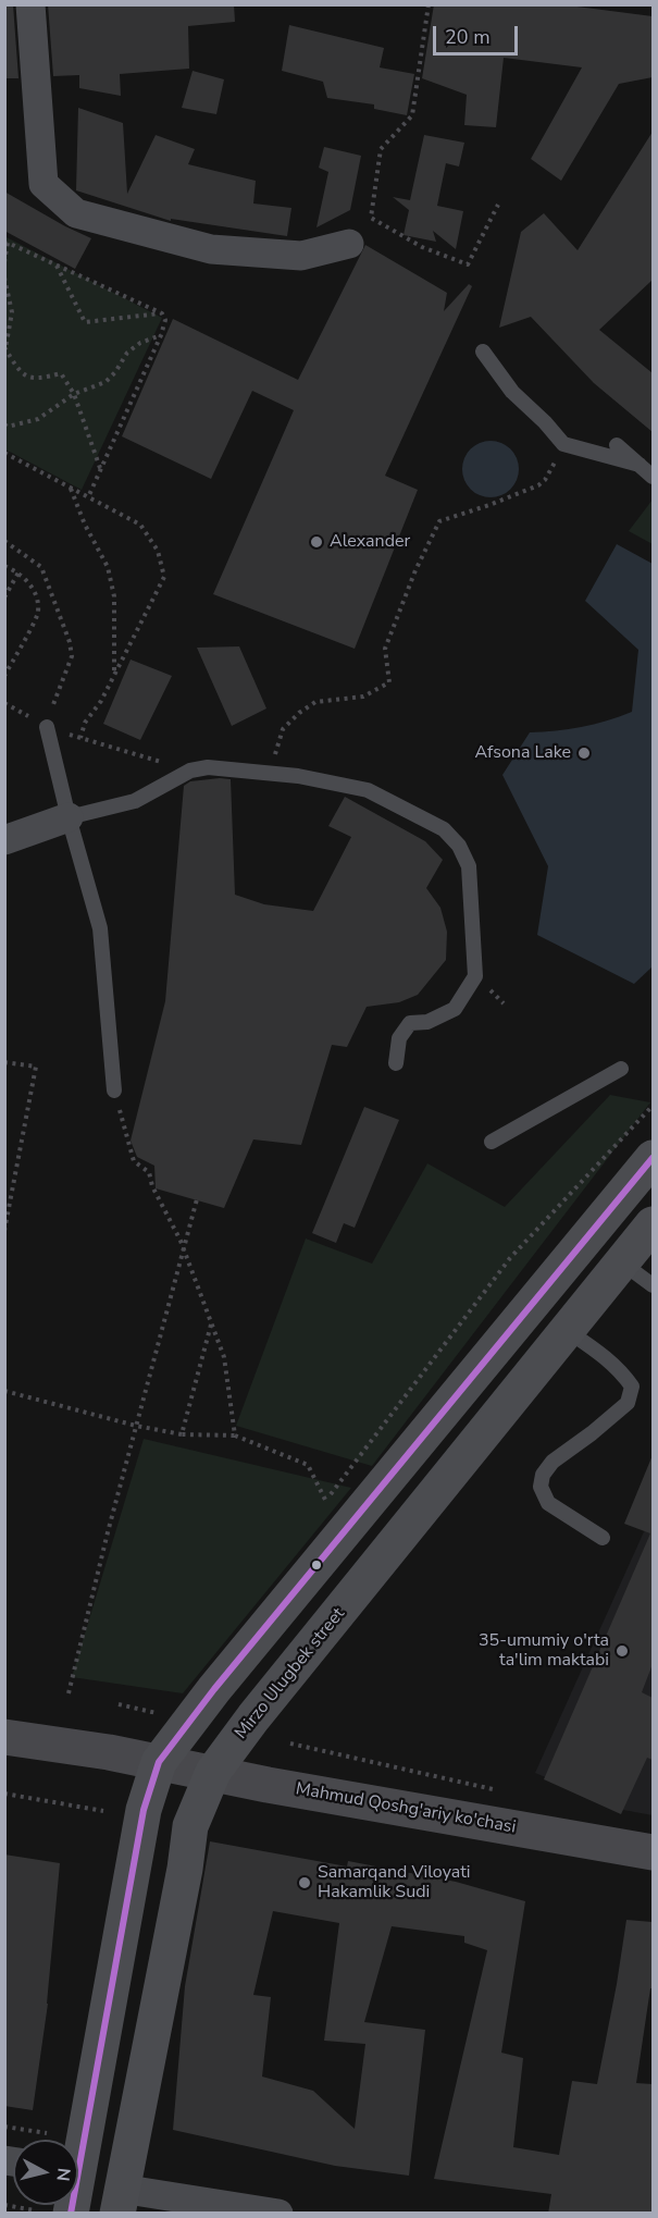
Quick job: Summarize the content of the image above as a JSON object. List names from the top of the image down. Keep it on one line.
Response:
{"streets":{"main road":["Mirzo Ulugbek street","Mahmud Qoshg'ariy ko'chasi"]},"crossings":[["Mirzo Ulugbek street","Mahmud Qoshg'ariy ko'chasi"]],"places":["Alexander","Afsona Lake","35-umumiy o'rta ta'lim maktabi","Samarqand Viloyati Hakamlik Sudi"],"scale_bar":"20 m","north":"right"}
